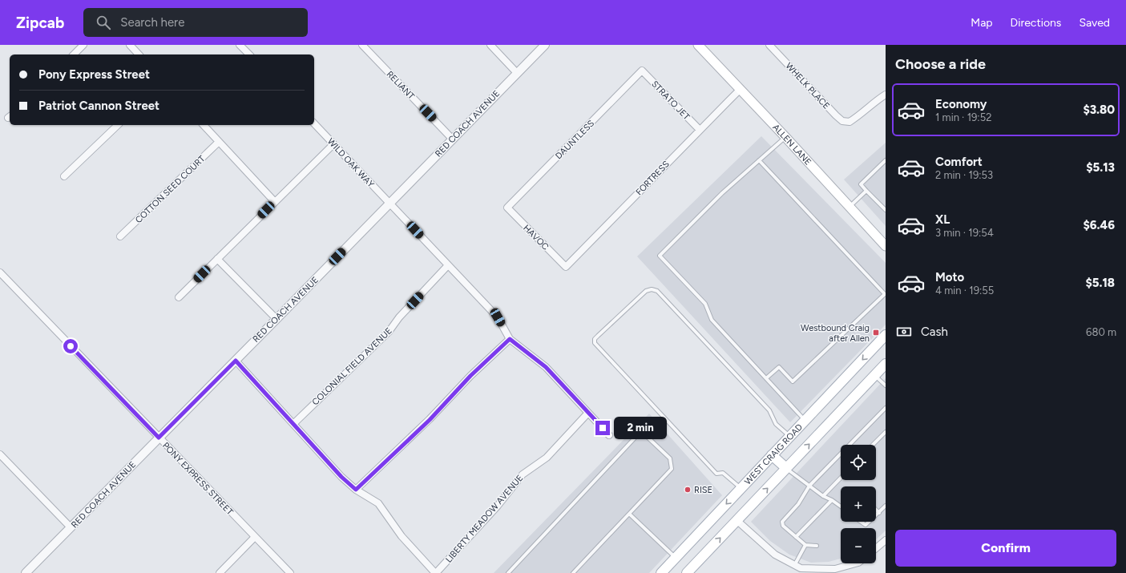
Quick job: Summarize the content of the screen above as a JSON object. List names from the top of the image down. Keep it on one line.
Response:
{"streets":{"main road":["ALLEN LANE","WEST CRAIG ROAD"],"street":["RELIANT","WHELK PLACE","STRATO JET","RED COACH AVENUE","DAUNTLESS","WILD OAK WAY","FORTRESS","COTTON SEED COURT","HAVOC","COLONIAL FIELD AVENUE","PONY EXPRESS STREET","LIBERTY MEADOW AVENUE"]},"crossings":[["RELIANT","RED COACH AVENUE"],["STRATO JET","DAUNTLESS"],["STRATO JET","FORTRESS"],["RED COACH AVENUE","WILD OAK WAY"],["RED COACH AVENUE","PONY EXPRESS STREET"],["DAUNTLESS","HAVOC"],["ALLEN LANE","FORTRESS"],["WILD OAK WAY","COLONIAL FIELD AVENUE"],["FORTRESS","HAVOC"]],"places":{"transit":["Westbound Craig after Allen"],"other":["RISE"]},"page":{"header":"Zipcab","search":"Search here","nav":["Map","Directions","Saved"],"heading":"Choose a ride","banner":["Pony Express Street","Patriot Cannon Street"],"list":[{"name":"Economy","note":"1 min · 19:52","value":"$3.80"},{"name":"Comfort","note":"2 min · 19:53","value":"$5.13"},{"name":"XL","note":"3 min · 19:54","value":"$6.46"},{"name":"Moto","note":"4 min · 19:55","value":"$5.18"}],"pay":["Cash","680 m"],"bubble":"2 min","map_buttons":["+","−"],"buttons":"Confirm"}}
